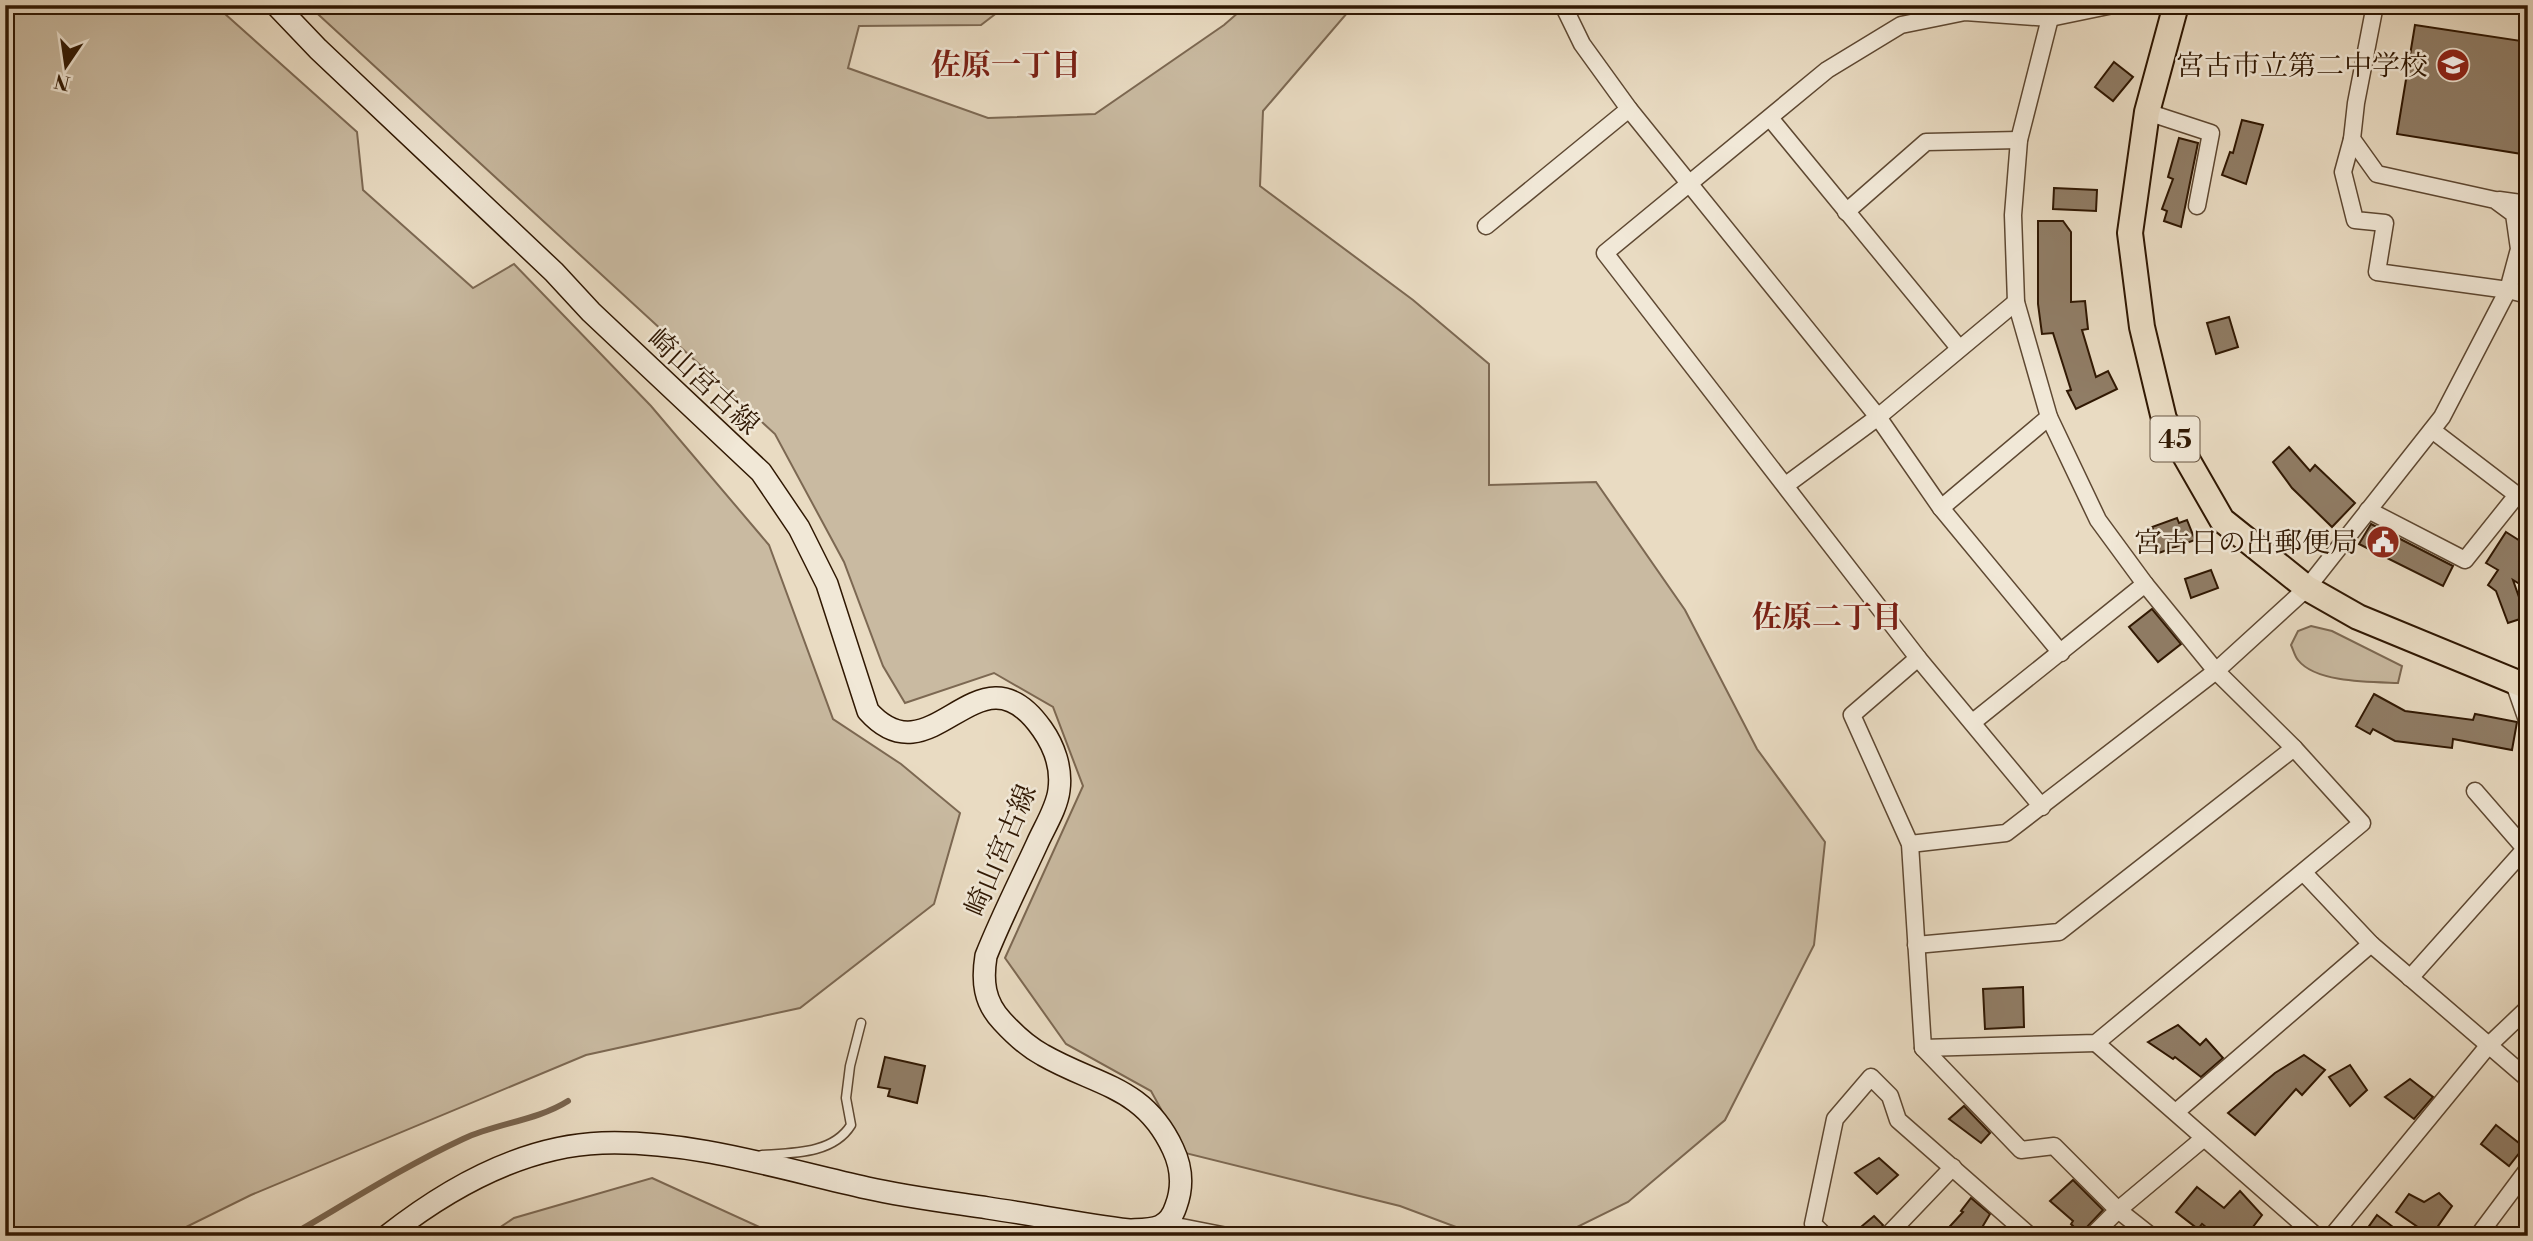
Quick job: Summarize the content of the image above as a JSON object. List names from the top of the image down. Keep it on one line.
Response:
{"streets":{"highway":["45"],"main road":["崎山宮古線"]},"districts":["佐原一丁目","佐原二丁目"],"places":{"school or university":["宮古市立第二中学校"],"public building":["宮古日の出郵便局"]},"north":"bottom"}
